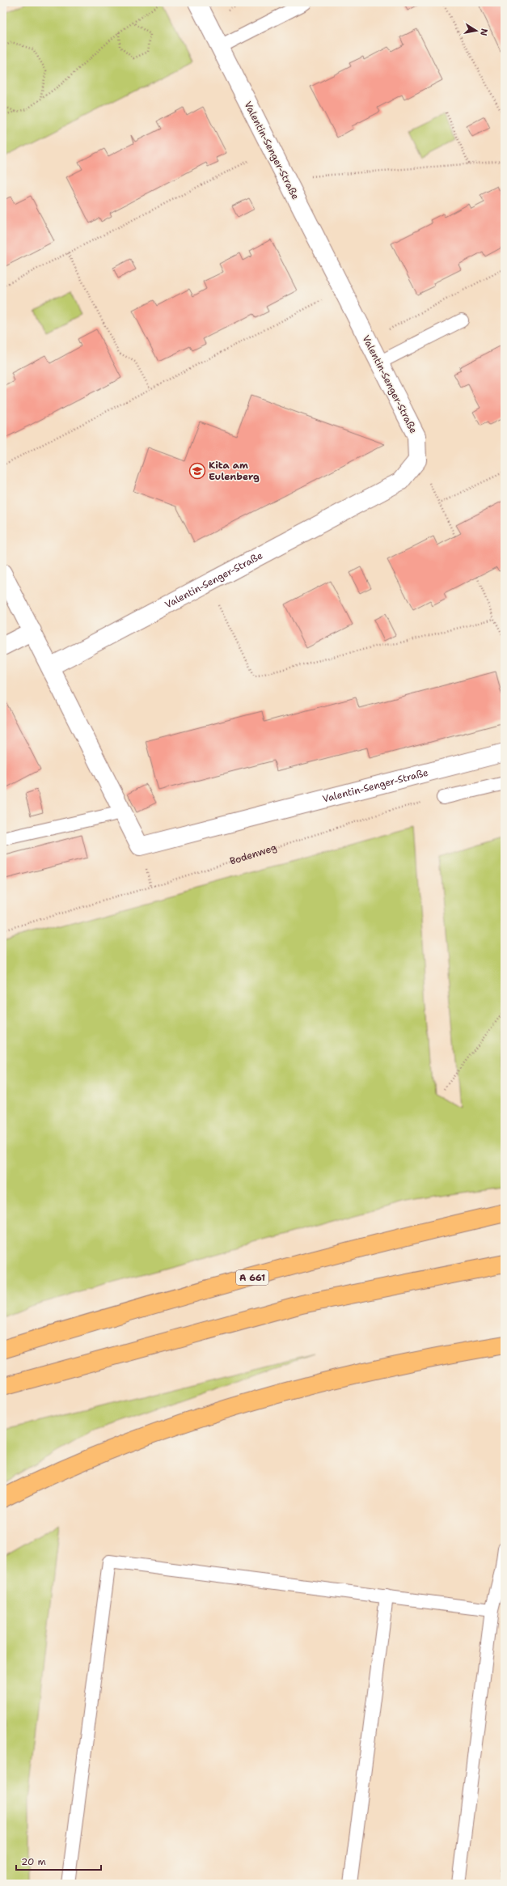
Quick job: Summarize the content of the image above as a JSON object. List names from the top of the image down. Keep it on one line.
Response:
{"streets":{"highway":["A 661"],"street":["Valentin-Senger-Straße"],"path":["Bodenweg"]},"places":{"school or university":["Kita am Eulenberg"]},"scale_bar":"20 m","north":"right"}
